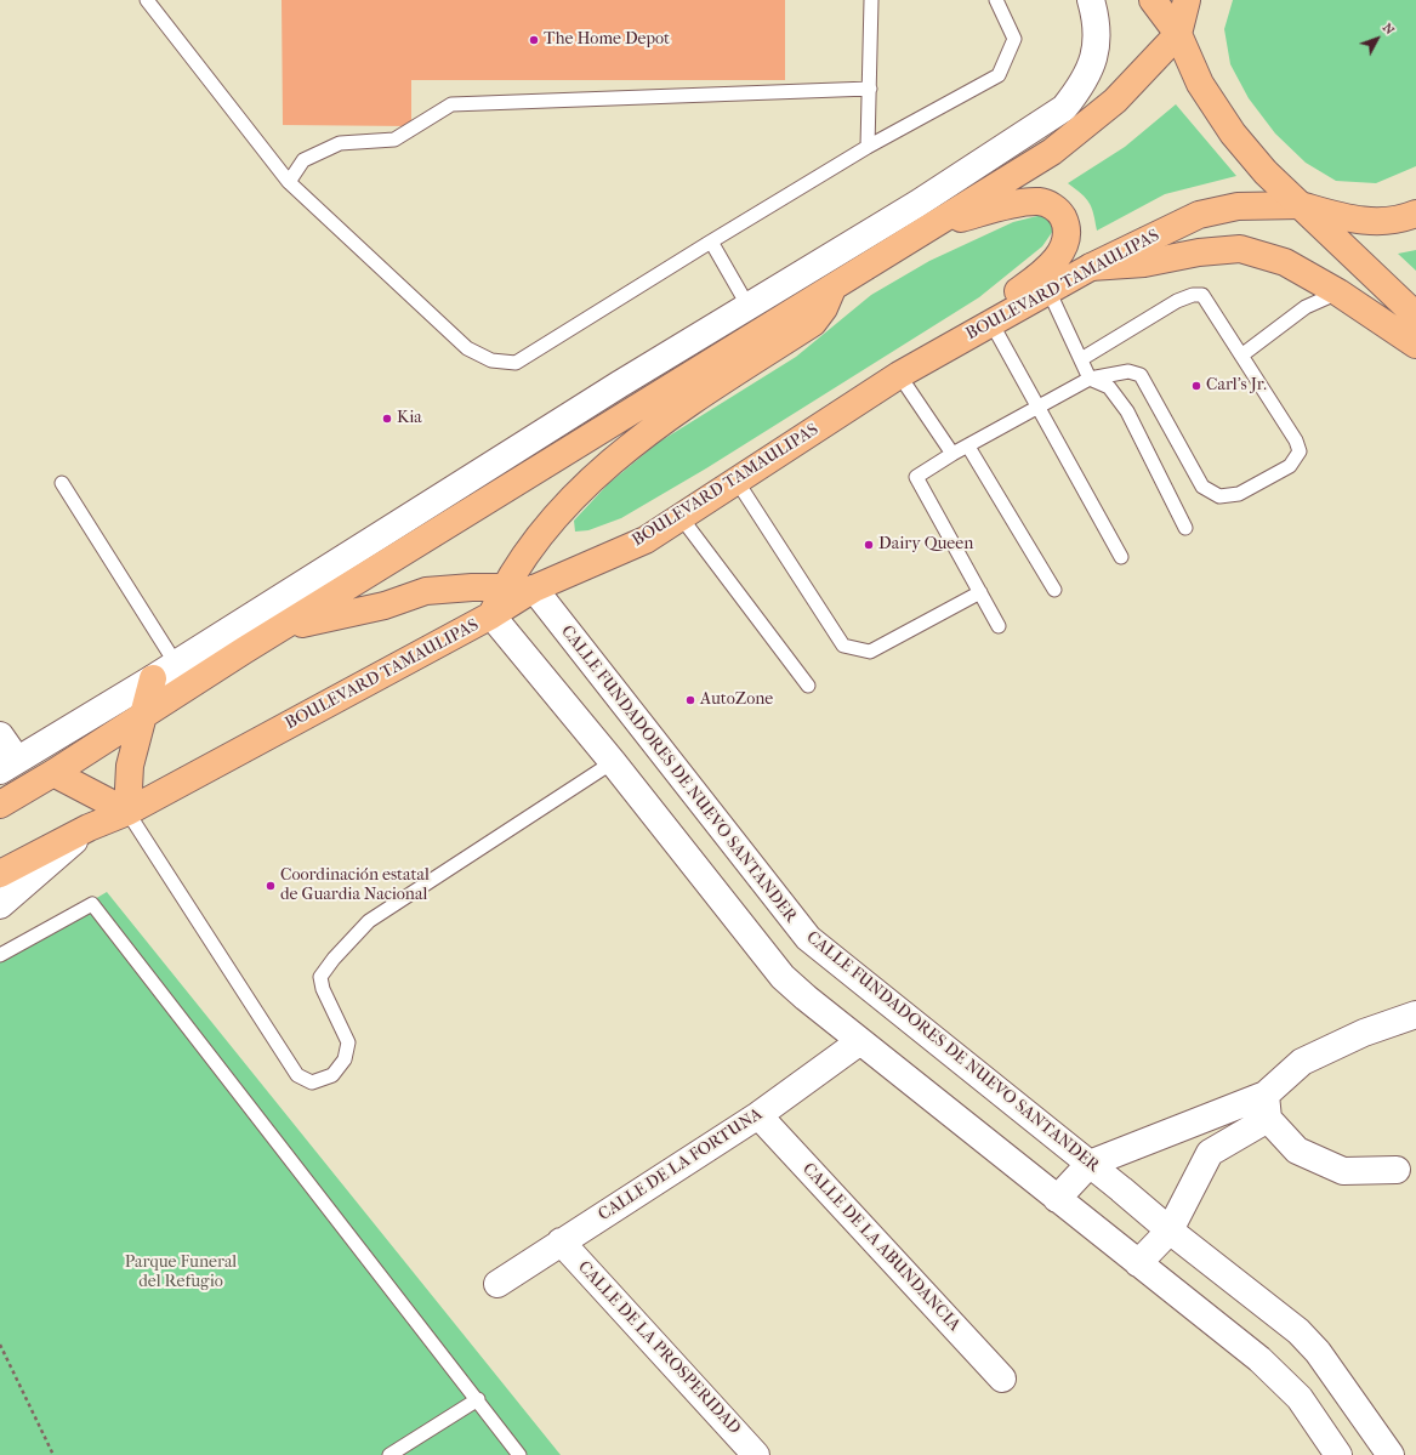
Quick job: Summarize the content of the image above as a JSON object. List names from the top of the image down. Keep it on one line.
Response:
{"streets":{"main road":["BOULEVARD TAMAULIPAS"],"street":["CALLE FUNDADORES DE NUEVO SANTANDER","CALLE DE LA FORTUNA","CALLE DE LA ABUNDANCIA","CALLE DE LA PROSPERIDAD"]},"crossings":[["BOULEVARD TAMAULIPAS","CALLE FUNDADORES DE NUEVO SANTANDER"],["CALLE DE LA FORTUNA","CALLE DE LA ABUNDANCIA"],["CALLE DE LA FORTUNA","CALLE DE LA PROSPERIDAD"]],"parks":["Parque Funeral del Refugio"],"places":["The Home Depot","Carl's Jr.","Kia","Dairy Queen","AutoZone","Coordinación estatal de Guardia Nacional"],"north":"top right"}
